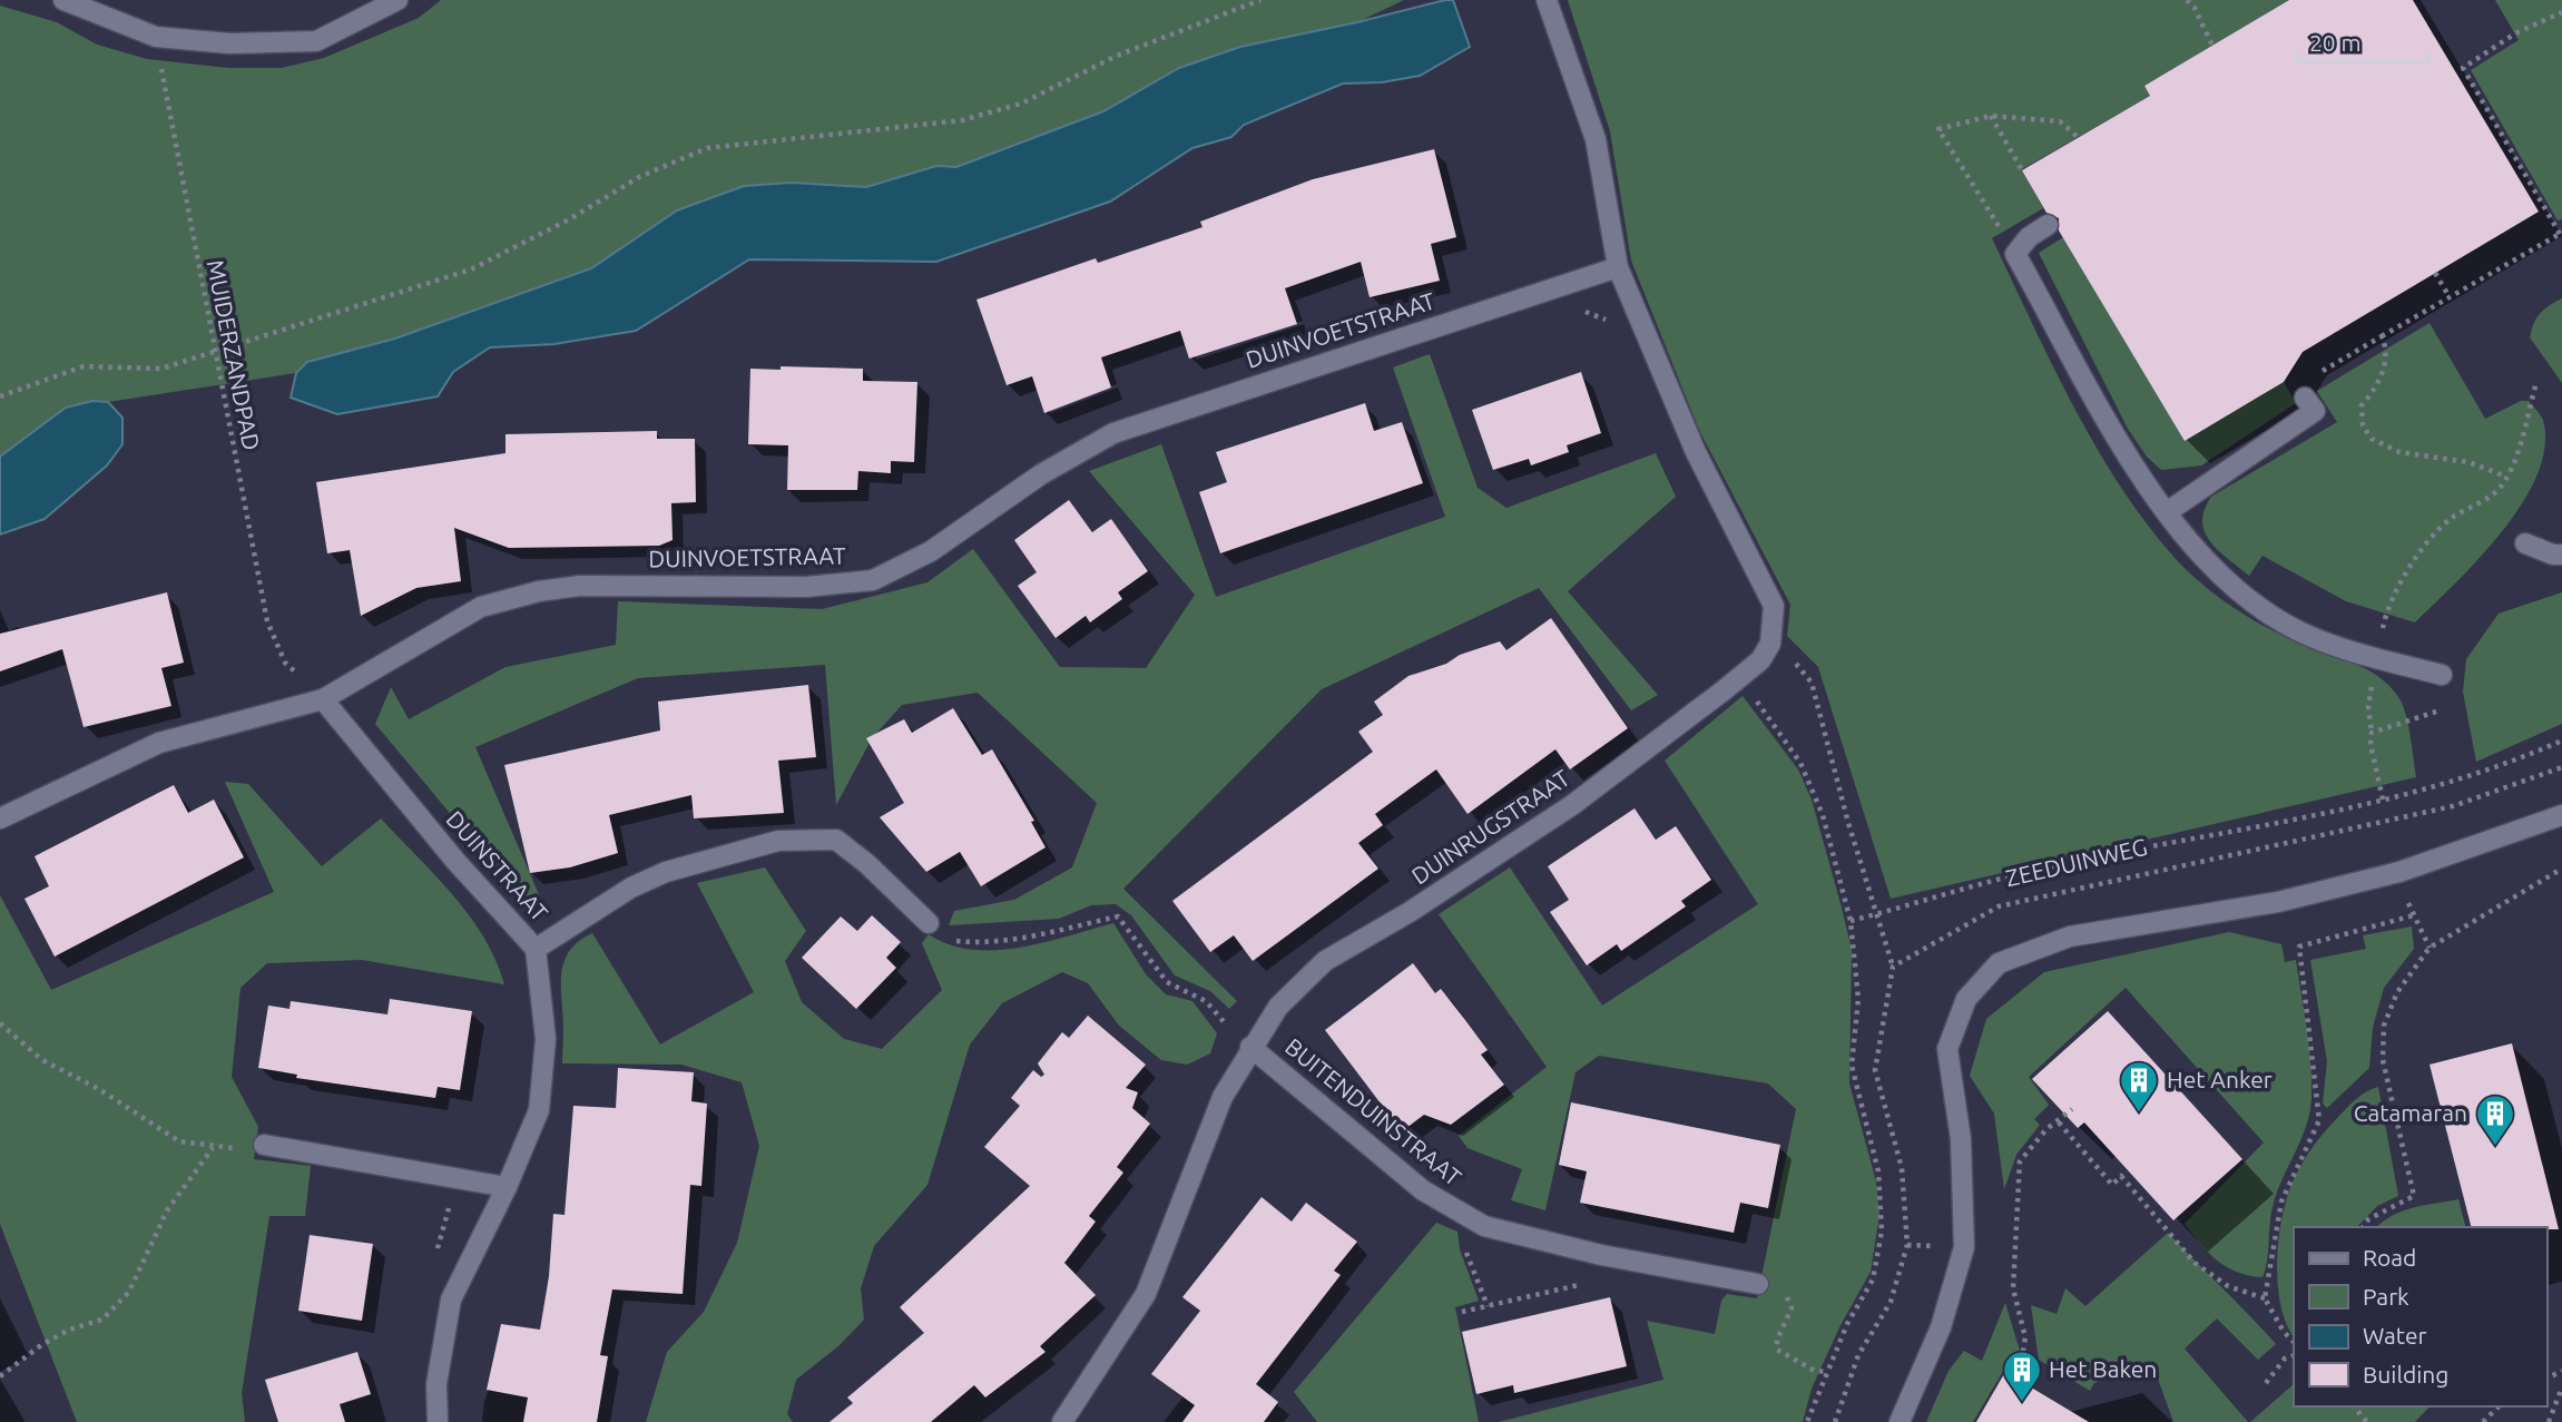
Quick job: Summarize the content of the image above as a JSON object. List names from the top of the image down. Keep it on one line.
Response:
{"streets":{"street":["DUINVOETSTRAAT","DUINRUGSTRAAT","DUINSTRAAT","BUITENDUINSTRAAT"],"path":["MUIDERZANDPAD","ZEEDUINWEG"]},"crossings":[["DUINVOETSTRAAT","MUIDERZANDPAD"],["DUINVOETSTRAAT","DUINSTRAAT"],["MUIDERZANDPAD","DUINSTRAAT"],["DUINRUGSTRAAT","BUITENDUINSTRAAT"]],"places":{"building":["Het Anker","Catamaran","Het Baken"]},"legend":["Road","Park","Water","Building"],"scale_bar":"20 m"}
